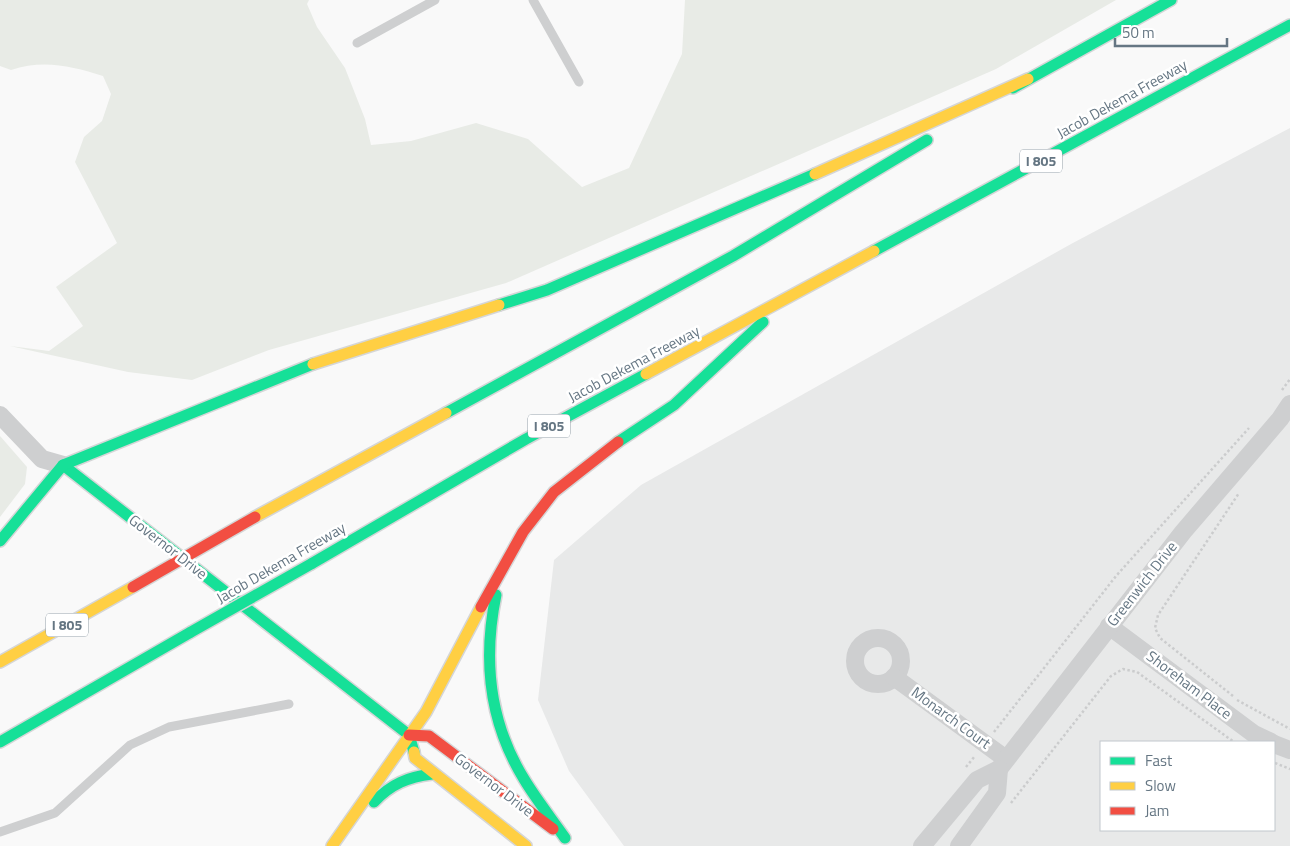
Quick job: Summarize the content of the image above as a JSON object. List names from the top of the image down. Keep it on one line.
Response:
{"streets":{"main road":["Jacob Dekema Freeway","I 805","Governor Drive"],"street":["Greenwich Drive","Shoreham Place","Monarch Court"]},"crossings":[["Greenwich Drive","Shoreham Place"],["Greenwich Drive","Monarch Court"]],"legend":["Fast","Slow","Jam"],"scale_bar":"50 m"}
